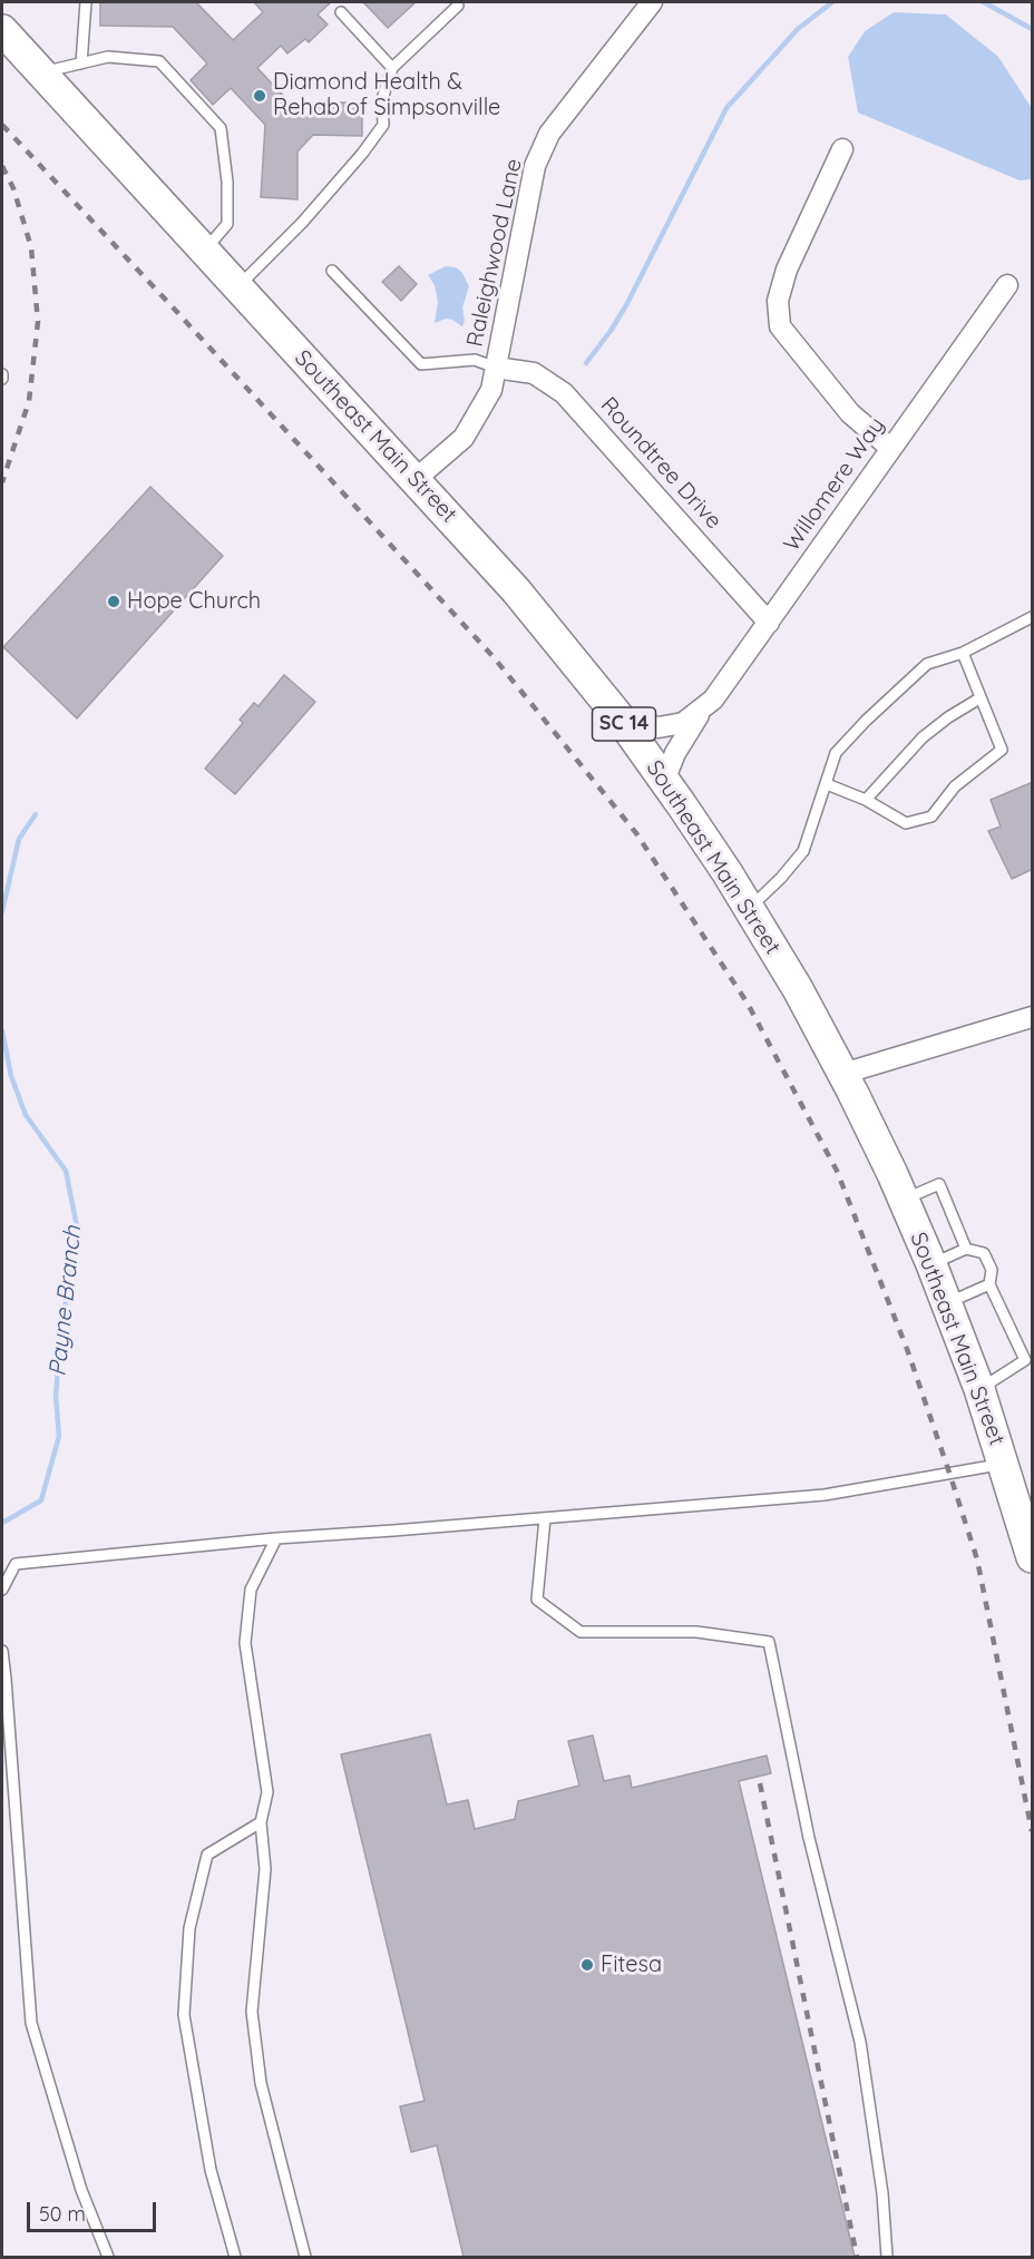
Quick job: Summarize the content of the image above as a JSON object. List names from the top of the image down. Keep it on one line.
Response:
{"streets":{"main road":["Southeast Main Street","SC 14"],"street":["Raleighwood Lane","Roundtree Drive","Willomere Way"]},"crossings":[["Raleighwood Lane","Southeast Main Street"],["Raleighwood Lane","Roundtree Drive"],["Southeast Main Street","Willomere Way"],["Roundtree Drive","Willomere Way"]],"water":["Payne Branch"],"places":["Diamond Health & Rehab of Simpsonville","Hope Church","Fitesa"],"scale_bar":"50 m"}
